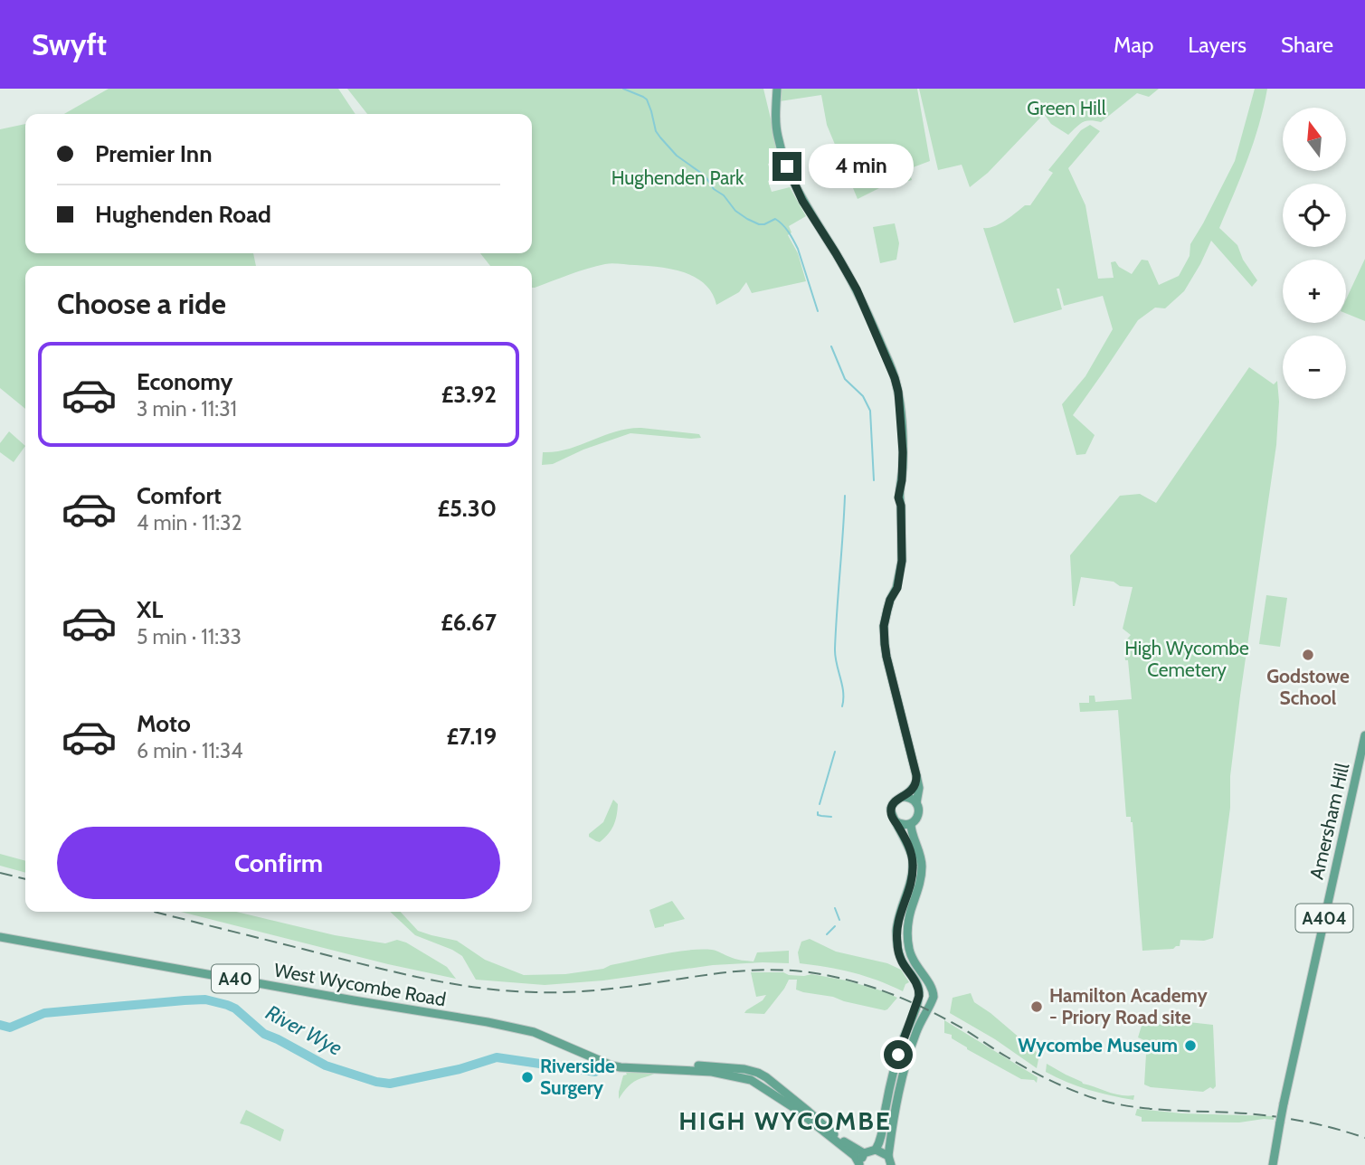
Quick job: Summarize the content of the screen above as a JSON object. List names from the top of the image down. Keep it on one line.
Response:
{"streets":{"main road":["Amersham Hill","A404","A40","West Wycombe Road"]},"crossings":[["A40","West Wycombe Road"]],"districts":["HIGH WYCOMBE"],"water":["River Wye"],"parks":["Green Hill","Hughenden Park","High Wycombe Cemetery"],"places":["Godstowe School","Hamilton Academy - Priory Road site","Wycombe Museum","Riverside Surgery"],"north":"top","page":{"header":"Swyft","nav":["Map","Layers","Share"],"map_buttons":["+","−"],"banner":["Premier Inn","Hughenden Road"],"bubble":"4 min","heading":"Choose a ride","list":[{"name":"Economy","note":"3 min · 11:31","value":"£3.92"},{"name":"Comfort","note":"4 min · 11:32","value":"£5.30"},{"name":"XL","note":"5 min · 11:33","value":"£6.67"},{"name":"Moto","note":"6 min · 11:34","value":"£7.19"}],"buttons":"Confirm"}}
